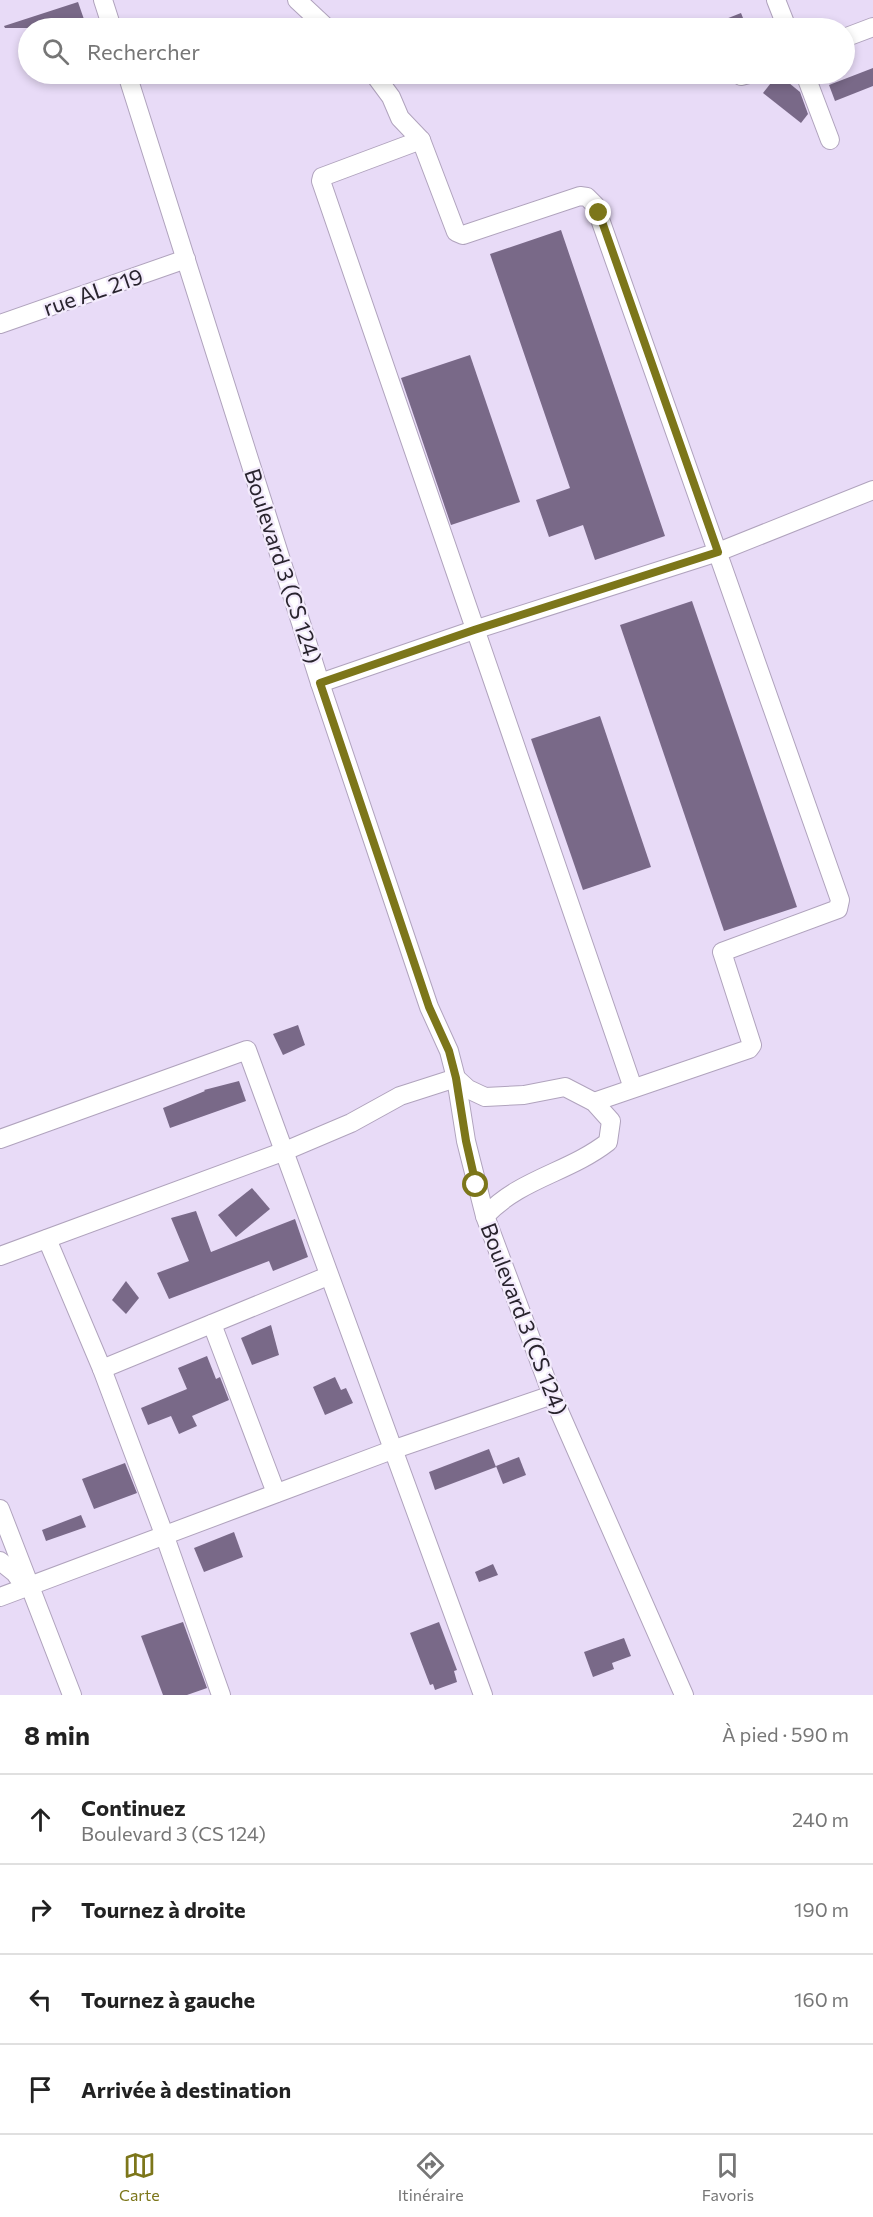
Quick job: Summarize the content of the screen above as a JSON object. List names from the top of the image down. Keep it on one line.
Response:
{"streets":{"street":["rue AL 219","Boulevard 3 (CS 124)"]},"crossings":[["rue AL 219","Boulevard 3 (CS 124)"]],"page":{"search":"Rechercher","heading":["8 min","À pied · 590 m"],"list":[["Continuez","Boulevard 3 (CS 124)","240 m"],["Tournez à droite","190 m"],["Tournez à gauche","160 m"],"Arrivée à destination"],"nav":["Carte","Itinéraire","Favoris"]}}
